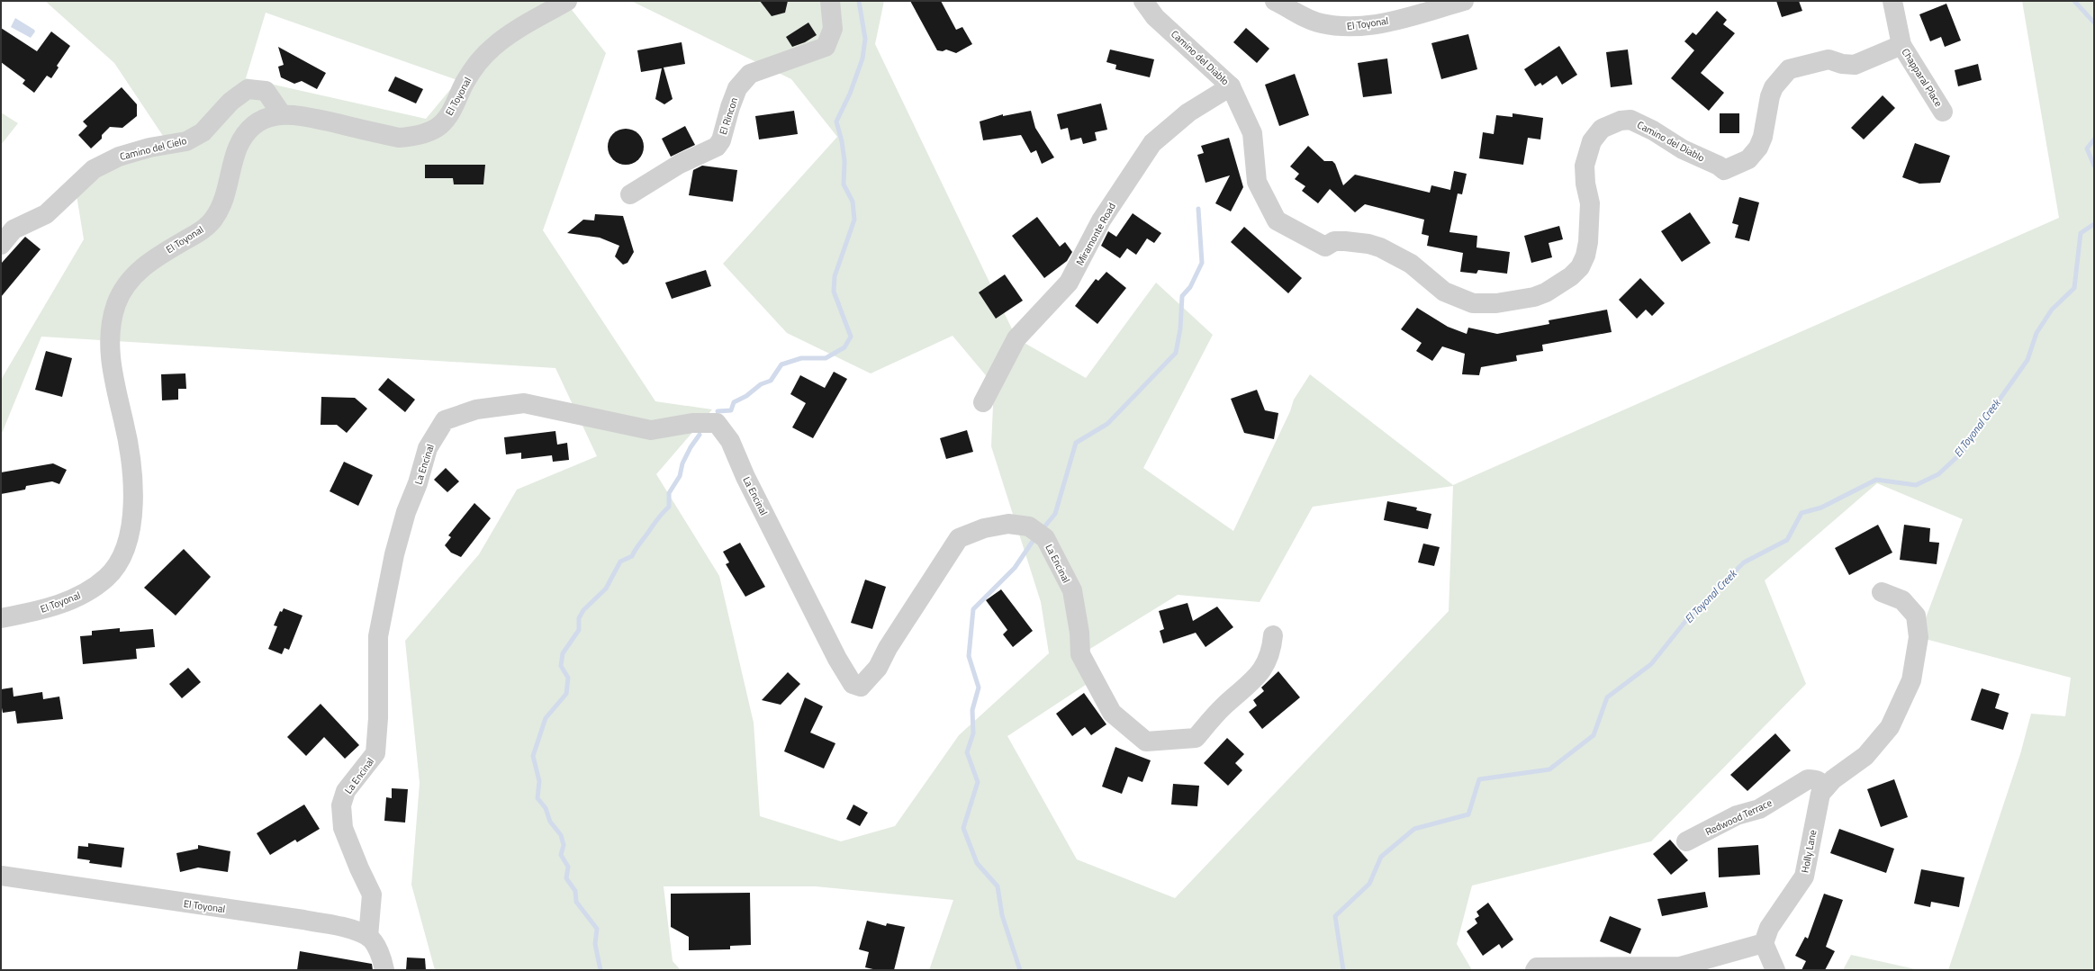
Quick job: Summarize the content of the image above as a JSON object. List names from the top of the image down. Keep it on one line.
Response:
{"streets":{"street":["El Toyonal","Camino del Diablo","Chapparal Place","El Rincon","Camino del Cielo","Miramonte Road","La Encinal","Redwood Terrace","Holly Lane"]},"crossings":[["El Toyonal","Camino del Cielo"],["El Toyonal","La Encinal"],["Camino del Diablo","Chapparal Place"],["Camino del Diablo","Miramonte Road"],["Redwood Terrace","Holly Lane"]],"water":["El Toyonal Creek"]}
